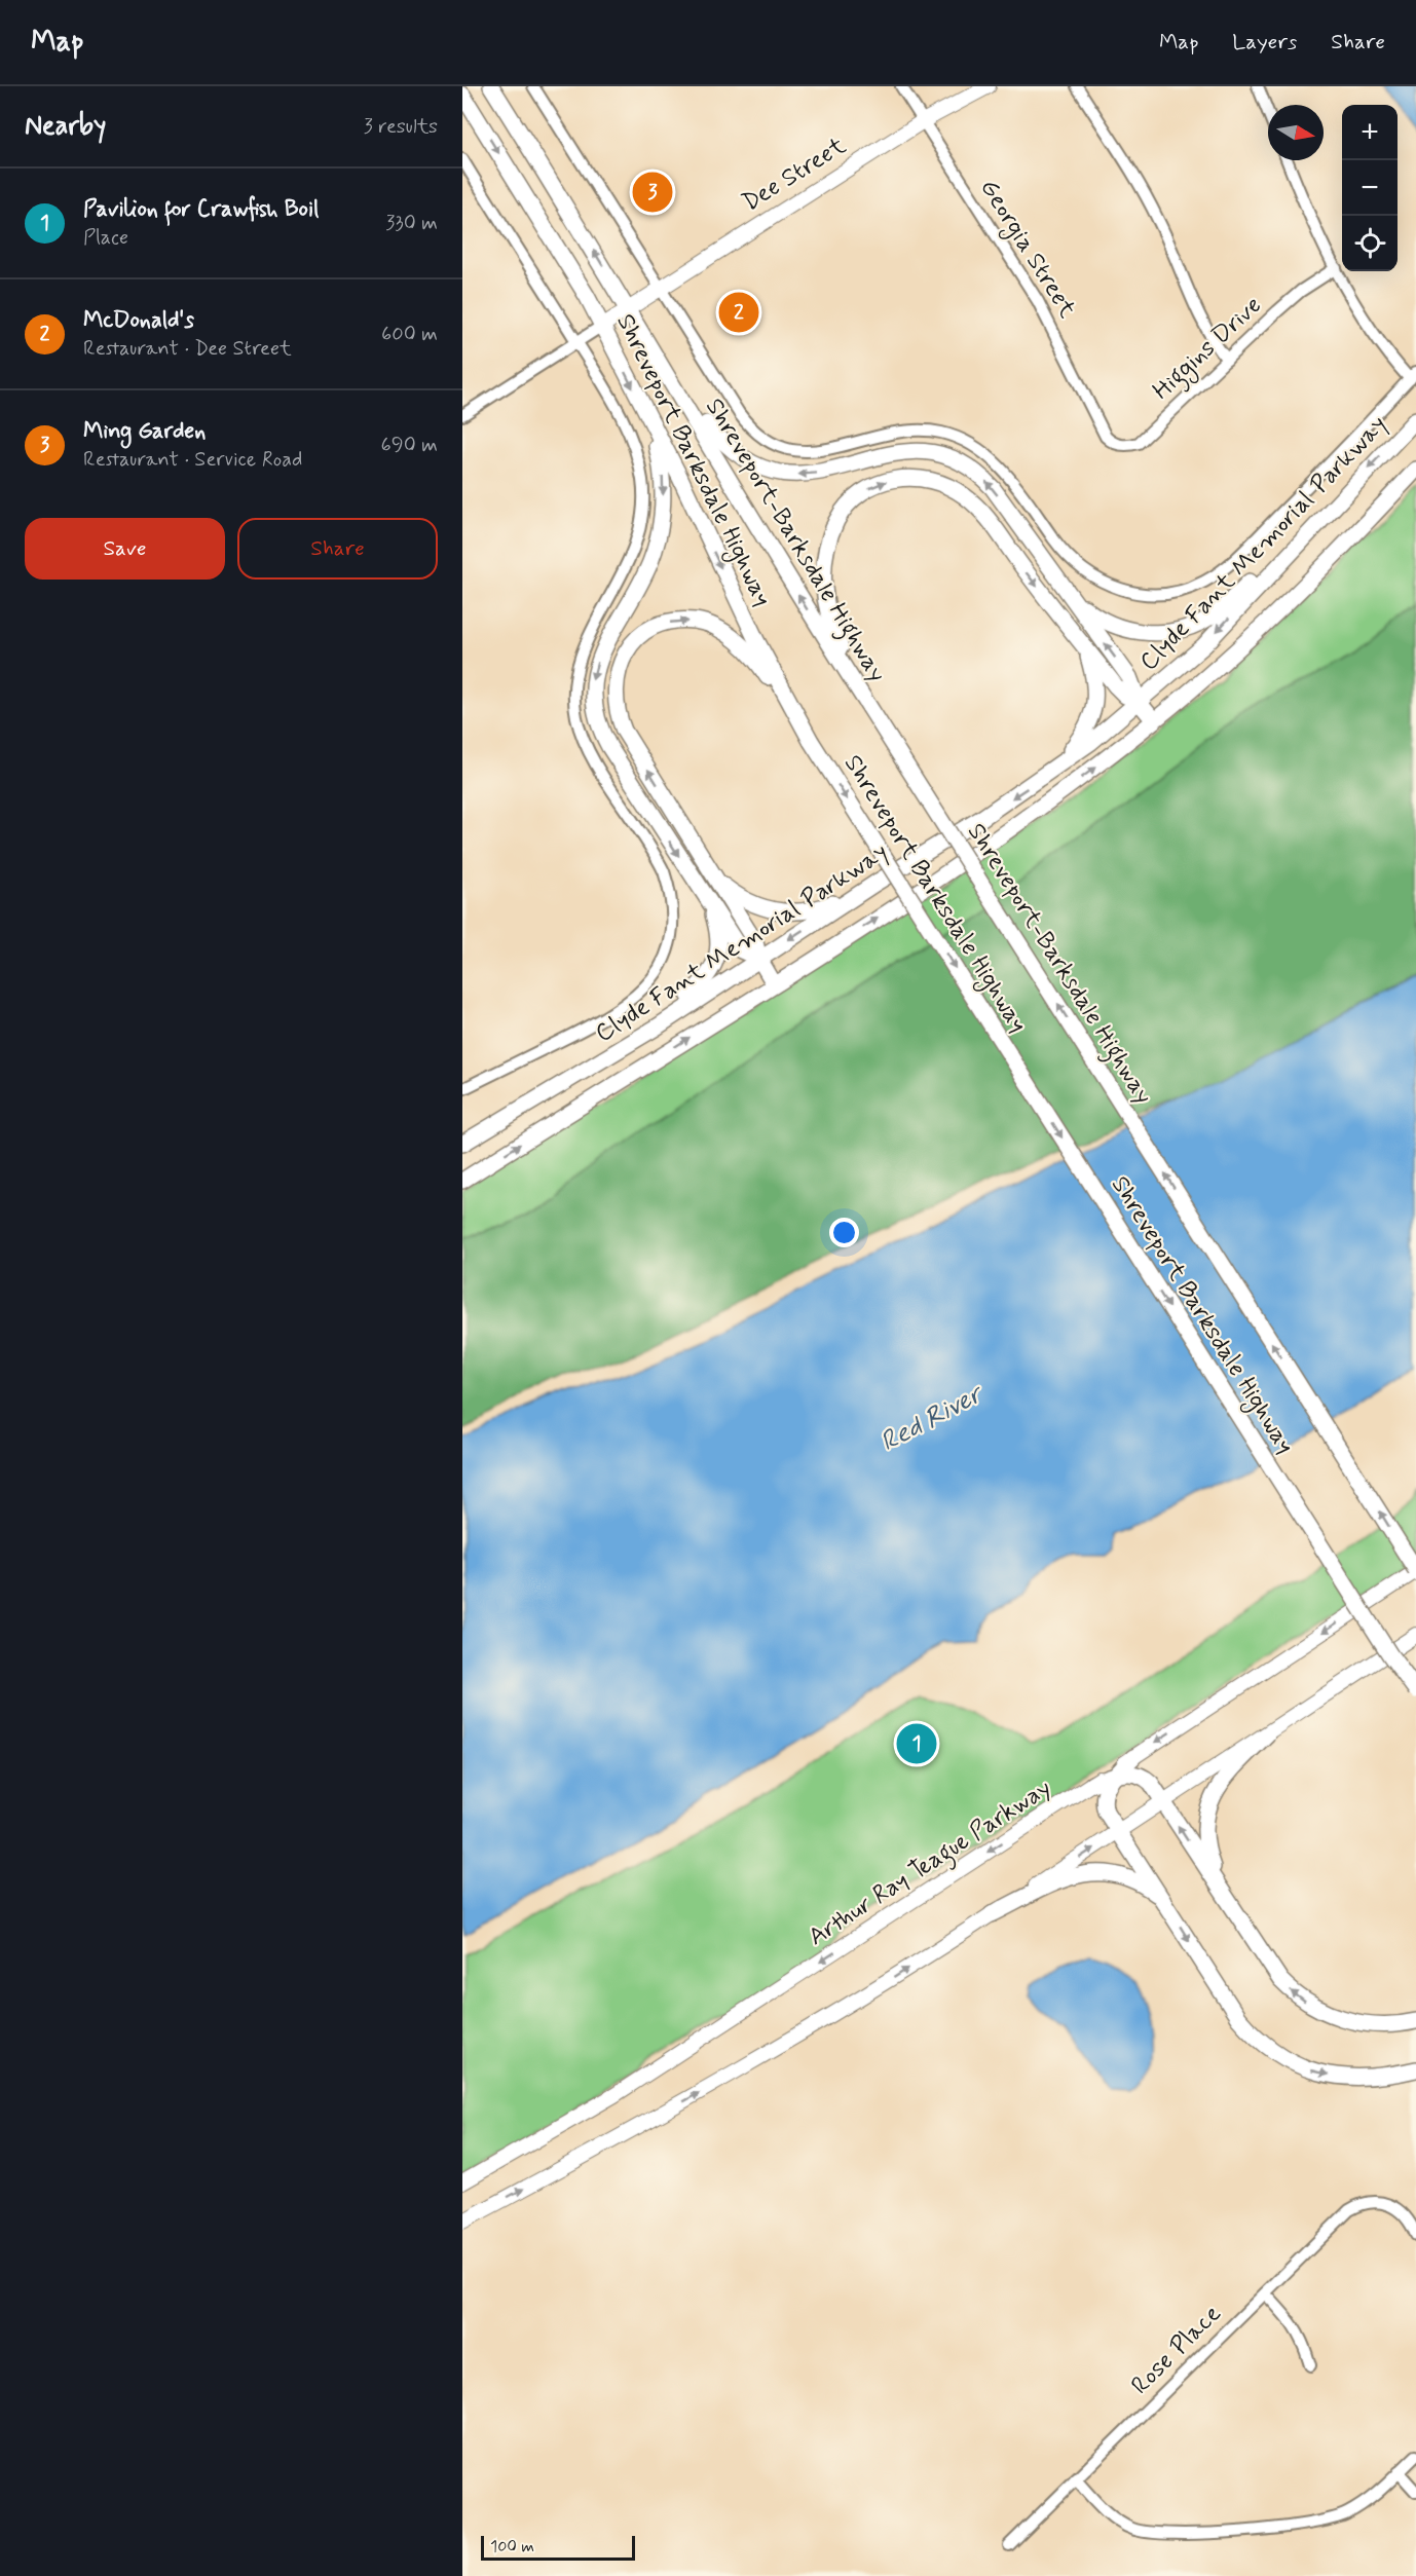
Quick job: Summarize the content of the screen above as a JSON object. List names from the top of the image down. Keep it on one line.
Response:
{"streets":{"main road":["Shreveport Barksdale Highway","Shreveport-Barksdale Highway","Clyde Fant Memorial Parkway"],"street":["Dee Street","Georgia Street","Higgins Drive","Arthur Ray Teague Parkway","Rose Place"]},"crossings":[["Dee Street","Georgia Street"],["Dee Street","Shreveport Barksdale Highway"],["Georgia Street","Higgins Drive"],["Shreveport Barksdale Highway","Shreveport-Barksdale Highway"],["Shreveport-Barksdale Highway","Arthur Ray Teague Parkway"]],"one_way":["Shreveport-Barksdale Highway"],"water":["Red River"],"scale_bar":"100 m","north":"right","page":{"header":"Map","nav":["Map","Layers","Share"],"heading":["Nearby","3 results"],"map_buttons":["+","−"],"list":[{"mark":"1","name":"Pavilion for Crawfish Boil","note":"Place","value":"330 m"},{"mark":"2","name":"McDonald's","note":"Restaurant · Dee Street","value":"600 m"},{"mark":"3","name":"Ming Garden","note":"Restaurant · Service Road","value":"690 m"}],"pins":["3","2","1"],"buttons":["Save","Share"],"scale":"100 m"}}
